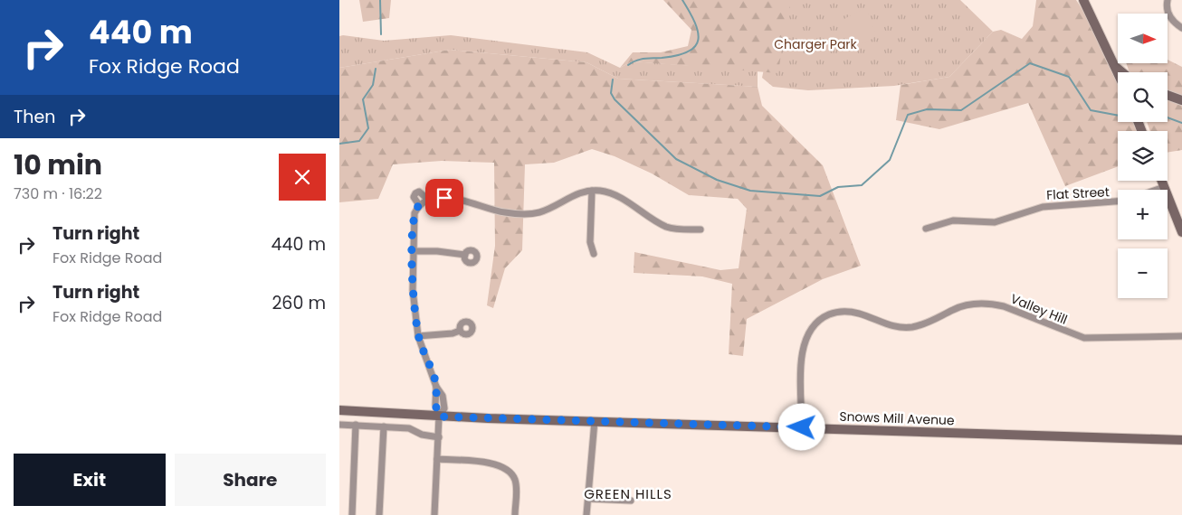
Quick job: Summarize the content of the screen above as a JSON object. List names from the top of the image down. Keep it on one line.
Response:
{"streets":{"main road":["Snows Mill Avenue"],"street":["Flat Street","Valley Hill"]},"crossings":[["Valley Hill","Snows Mill Avenue"]],"districts":["GREEN HILLS"],"parks":["Charger Park"],"north":"right","page":{"turn":["440 m","Fox Ridge Road"],"map_buttons":["+","−"],"then":"Then","heading":["10 min","730 m · 16:22"],"list":[{"name":"Turn right","note":"Fox Ridge Road","value":"440 m"},{"name":"Turn right","note":"Fox Ridge Road","value":"260 m"}],"buttons":["Exit","Share"]}}
